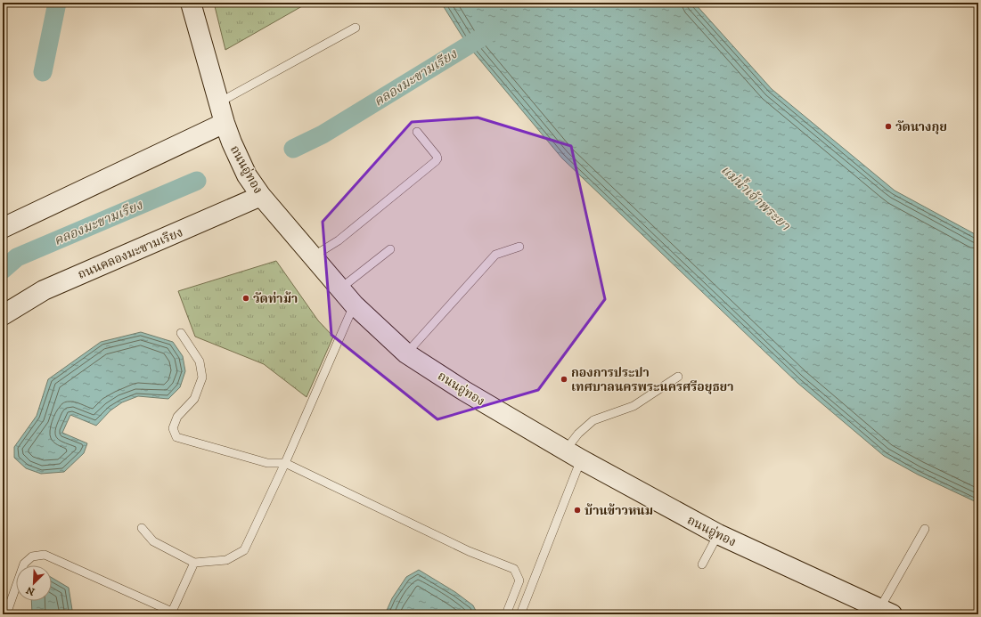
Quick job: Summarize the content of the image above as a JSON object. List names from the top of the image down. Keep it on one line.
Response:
{"streets":{"main road":["ถนนอู่ทอง","ถนนคลองมะขามเรียง"]},"crossings":[["ถนนอู่ทอง","ถนนคลองมะขามเรียง"]],"water":["คลองมะขามเรียง","แม่น้ำเจ้าพระยา"],"places":["วัดนางกุย","วัดท่าม้า","กองการประปา เทศบาลนครพระนครศรีอยุธยา","บ้านข้าวหนม"],"north":"bottom left"}
